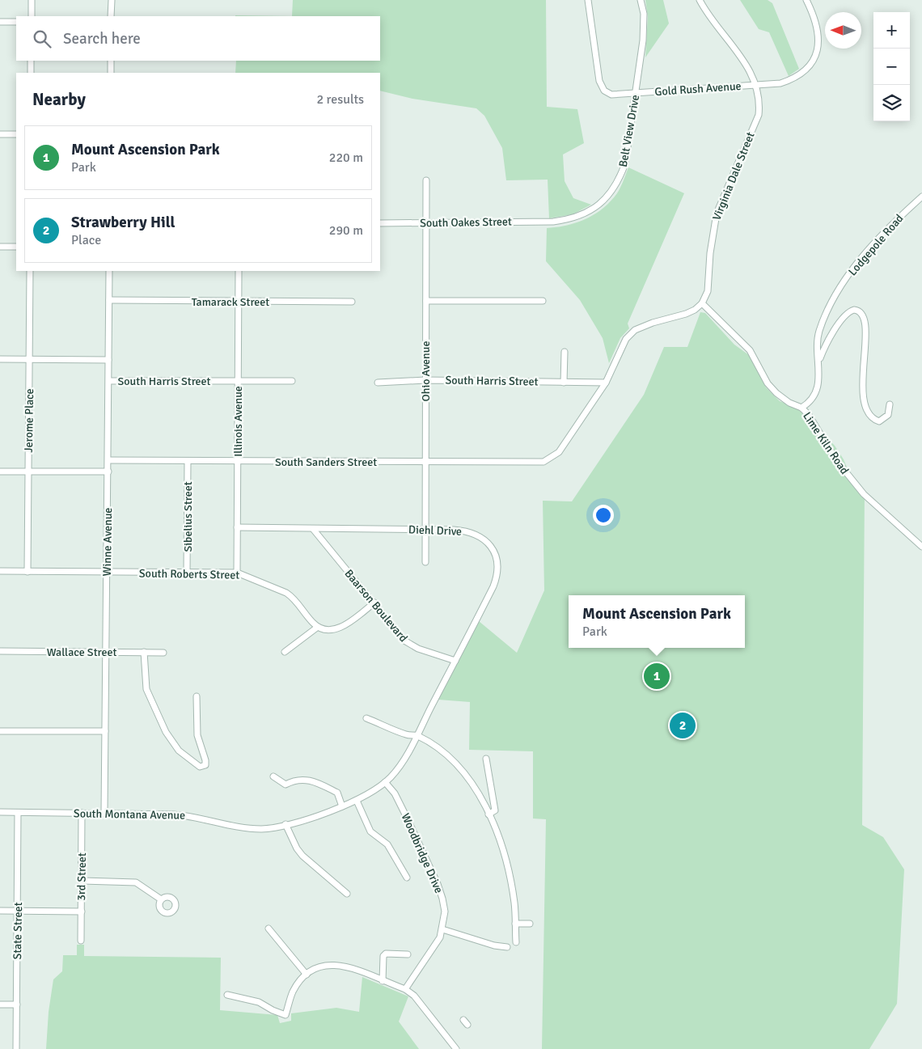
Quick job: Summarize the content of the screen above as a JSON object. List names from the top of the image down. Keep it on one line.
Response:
{"streets":{"street":["Gold Rush Avenue","Belt View Drive","Virginia Dale Street","South Oakes Street","Lodgepole Road","Tamarack Street","Ohio Avenue","South Harris Street","Jerome Place","Illinois Avenue","Lime Kiln Road","South Sanders Street","Sibelius Street","Diehl Drive","Winne Avenue","South Roberts Street","Baarson Boulevard","Wallace Street","South Montana Avenue","Woodbridge Drive","3rd Street","State Street"]},"crossings":[["Gold Rush Avenue","Belt View Drive"],["Gold Rush Avenue","Virginia Dale Street"],["Belt View Drive","South Oakes Street"],["Virginia Dale Street","Lime Kiln Road"],["South Oakes Street","Ohio Avenue"],["Lodgepole Road","Lime Kiln Road"],["Tamarack Street","Illinois Avenue"],["Tamarack Street","Winne Avenue"],["Ohio Avenue","South Harris Street"],["Ohio Avenue","South Sanders Street"],["Ohio Avenue","Diehl Drive"],["South Harris Street","Illinois Avenue"],["South Harris Street","South Sanders Street"],["South Harris Street","Winne Avenue"],["Jerome Place","South Roberts Street"],["Illinois Avenue","South Sanders Street"],["Illinois Avenue","Diehl Drive"],["Illinois Avenue","South Roberts Street"],["South Sanders Street","Sibelius Street"],["South Sanders Street","Winne Avenue"],["Sibelius Street","South Roberts Street"],["Diehl Drive","Baarson Boulevard"],["Diehl Drive","South Montana Avenue"],["Winne Avenue","South Roberts Street"],["Winne Avenue","Wallace Street"],["Winne Avenue","South Montana Avenue"],["South Montana Avenue","Woodbridge Drive"],["South Montana Avenue","3rd Street"],["South Montana Avenue","State Street"]],"north":"left","page":{"map_buttons":["+","−"],"search":"Search here","heading":["Nearby","2 results"],"list":[{"mark":"1","name":"Mount Ascension Park","note":"Park","value":"220 m"},{"mark":"2","name":"Strawberry Hill","note":"Place","value":"290 m"}],"popup":["Mount Ascension Park","Park"],"pins":["1","2"]}}
